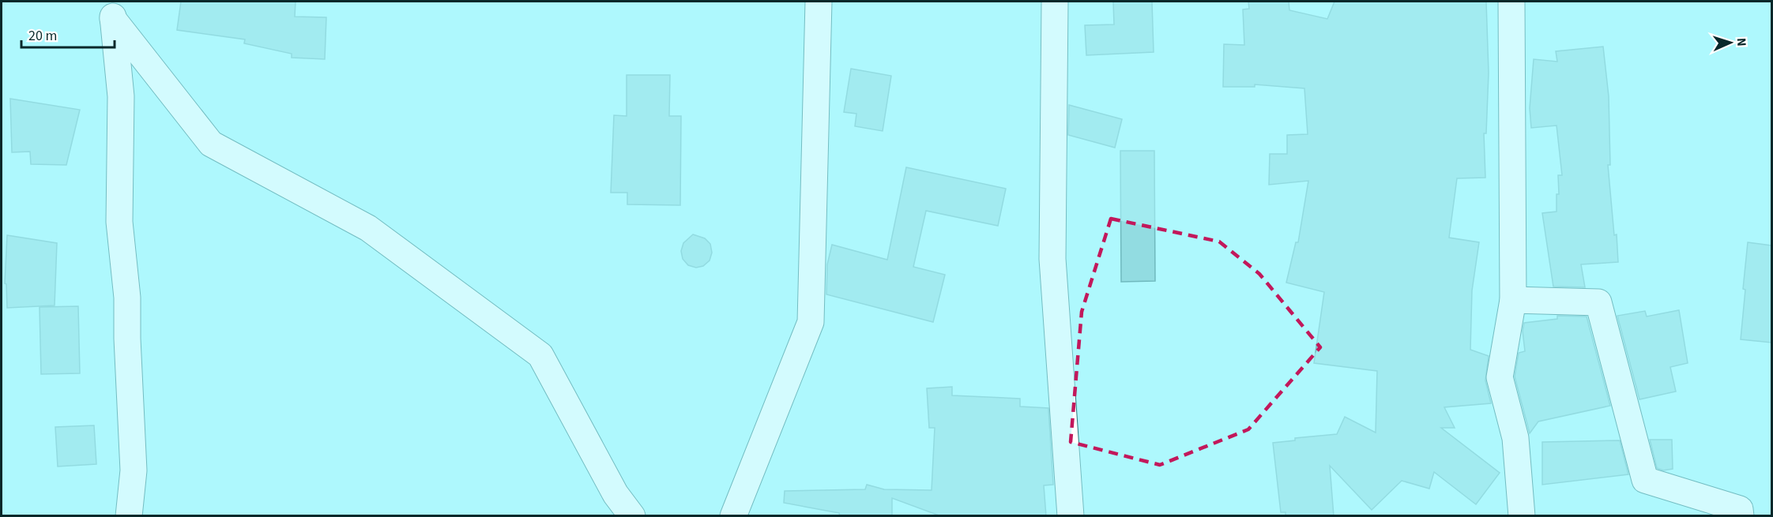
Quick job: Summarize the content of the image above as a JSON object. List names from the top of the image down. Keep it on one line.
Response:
{"scale_bar":"20 m","north":"right"}
